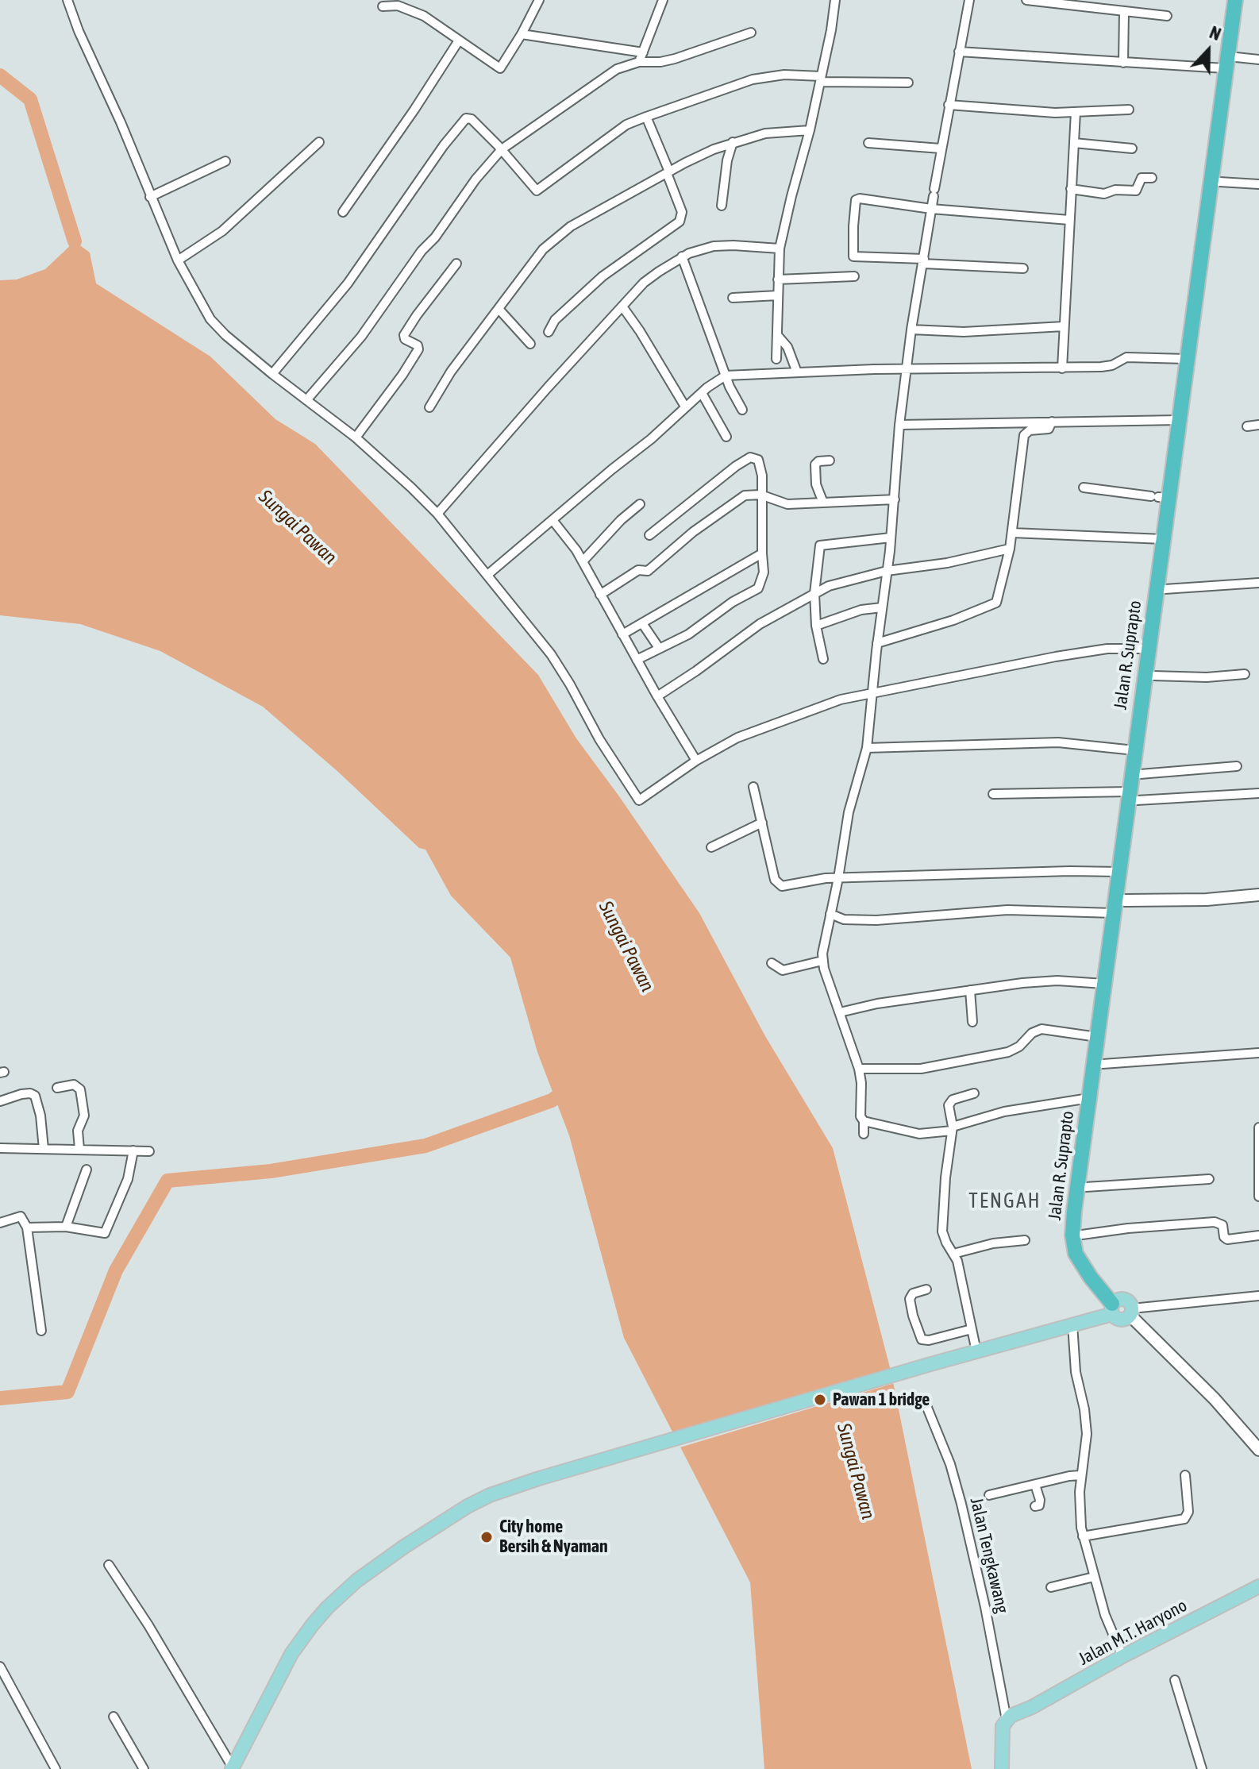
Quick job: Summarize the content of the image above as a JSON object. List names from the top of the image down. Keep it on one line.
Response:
{"streets":{"highway":["Jalan R. Suprapto"],"main road":["Jalan M.T. Haryono"],"street":["Jalan Tengkawang"]},"crossings":[["Jalan Tengkawang","Jalan M.T. Haryono"]],"districts":["TENGAH"],"water":["Sungai Pawan"],"places":["Pawan 1 bridge","City home Bersih & Nyaman"],"north":"top"}
